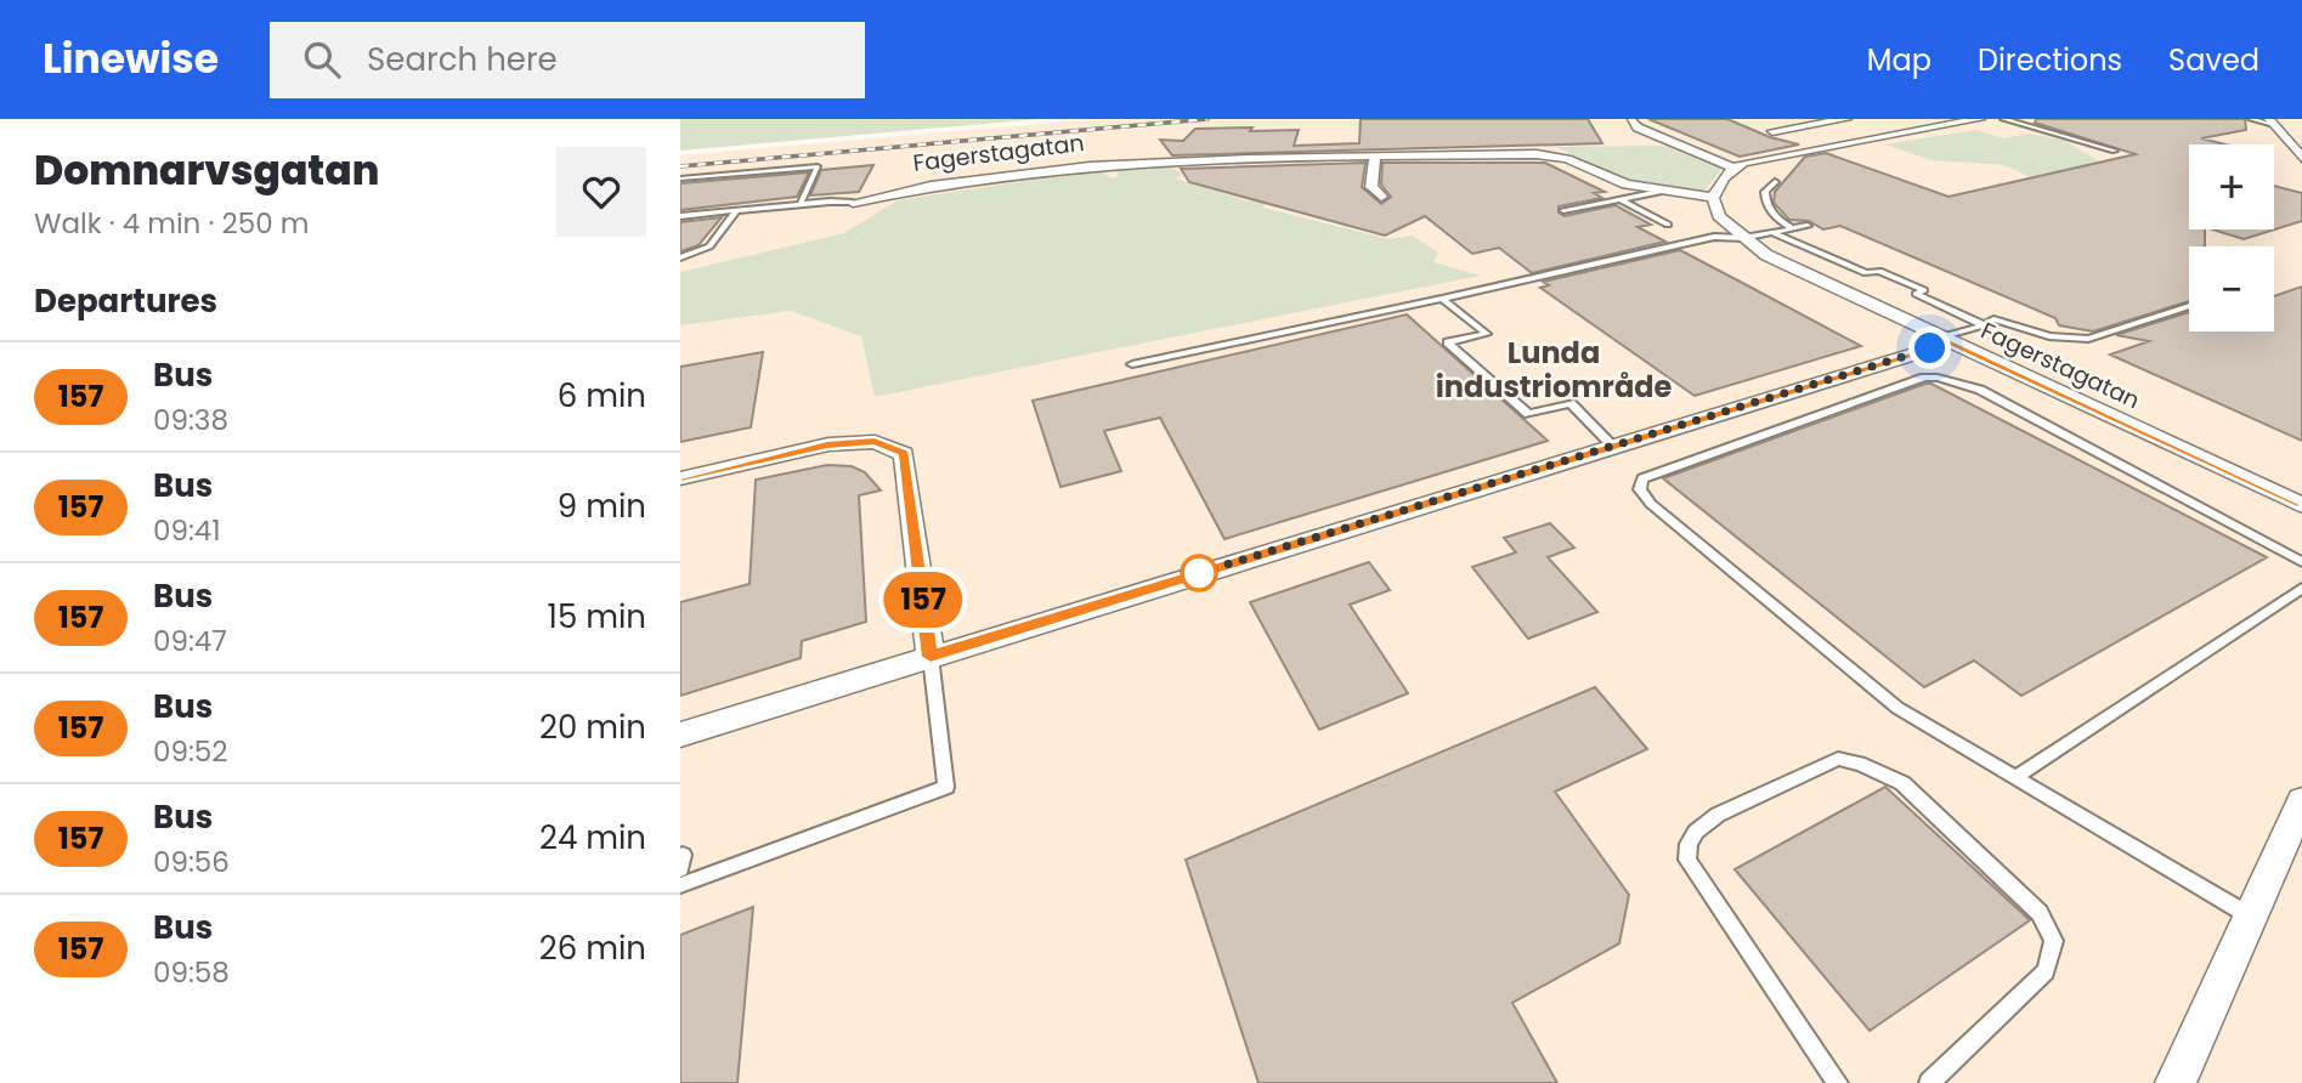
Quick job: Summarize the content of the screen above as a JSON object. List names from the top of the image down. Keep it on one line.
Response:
{"streets":{"street":["Fagerstagatan"]},"districts":["Lunda industriområde"],"lines":["bus line 157"],"page":{"header":"Linewise","search":"Search here","nav":["Map","Directions","Saved"],"heading":[["Domnarvsgatan","Walk · 4 min · 250 m"],"Departures"],"on_map":"157","map_buttons":["+","−"],"list":[{"mark":"157","name":"Bus","note":"09:38","value":"6 min"},{"mark":"157","name":"Bus","note":"09:41","value":"9 min"},{"mark":"157","name":"Bus","note":"09:47","value":"15 min"},{"mark":"157","name":"Bus","note":"09:52","value":"20 min"},{"mark":"157","name":"Bus","note":"09:56","value":"24 min"},{"mark":"157","name":"Bus","note":"09:58","value":"26 min"}]}}
